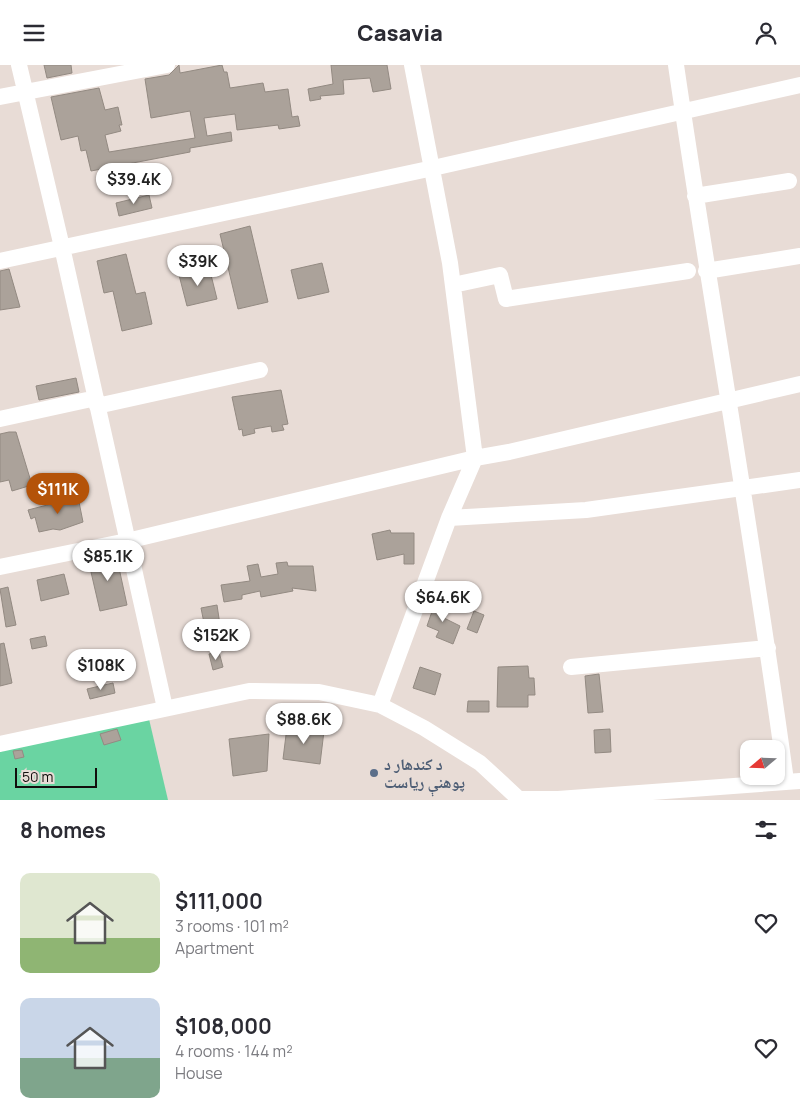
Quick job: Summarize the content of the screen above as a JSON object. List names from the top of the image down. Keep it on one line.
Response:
{"places":["د کندهار د پوهنې رياست"],"scale_bar":"50 m","north":"left","page":{"header":"Casavia","price":["$39.4K","$39K","$111K","$85.1K","$64.6K","$152K","$108K","$88.6K"],"scale":"50 m","heading":"8 homes","list":[{"name":"$111,000","note":"3 rooms · 101 m² · Apartment"},{"name":"$108,000","note":"4 rooms · 144 m² · House"}]}}
